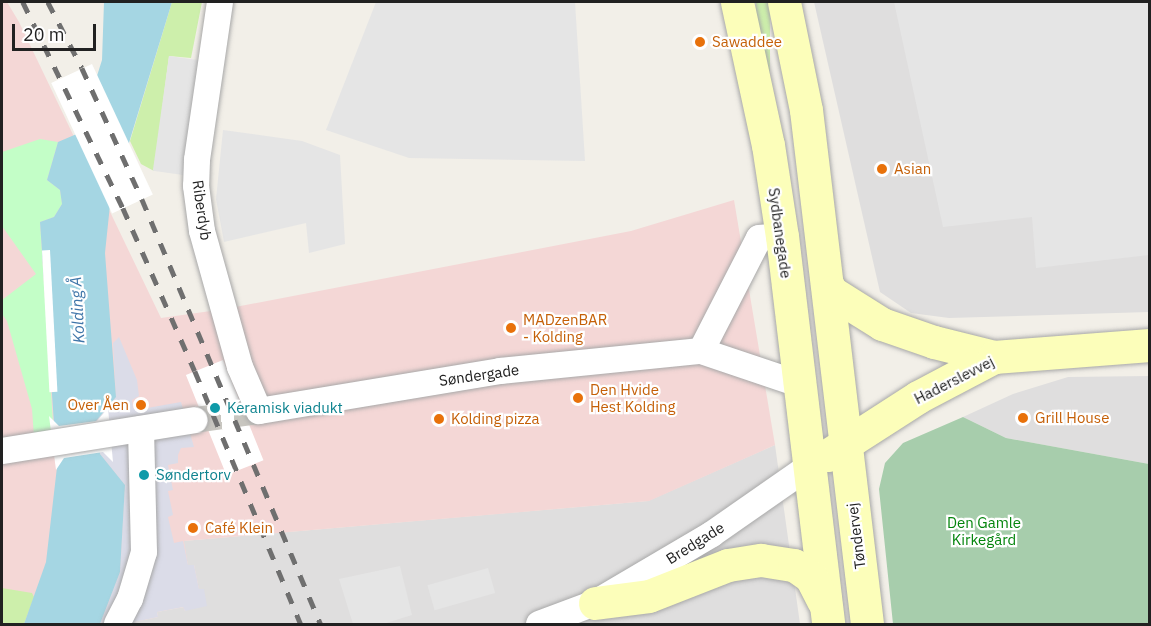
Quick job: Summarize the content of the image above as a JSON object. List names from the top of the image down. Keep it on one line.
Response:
{"streets":{"main road":["Sydbanegade","Haderslevvej","Tøndervej","Bredgade"],"street":["Riberdyb","Søndergade"]},"crossings":[["Riberdyb","Søndergade"],["Sydbanegade","Søndergade"],["Sydbanegade","Bredgade"],["Haderslevvej","Tøndervej"],["Haderslevvej","Bredgade"],["Tøndervej","Bredgade"]],"water":["Kolding Å"],"parks":["Den Gamle Kirkegård"],"places":["Sawaddee","Asian","MADzenBAR - Kolding","Den Hvide Hest Kolding","Over Åen","Keramisk viadukt","Grill House","Kolding pizza","Søndertorv","Café Klein"],"scale_bar":"20 m"}
